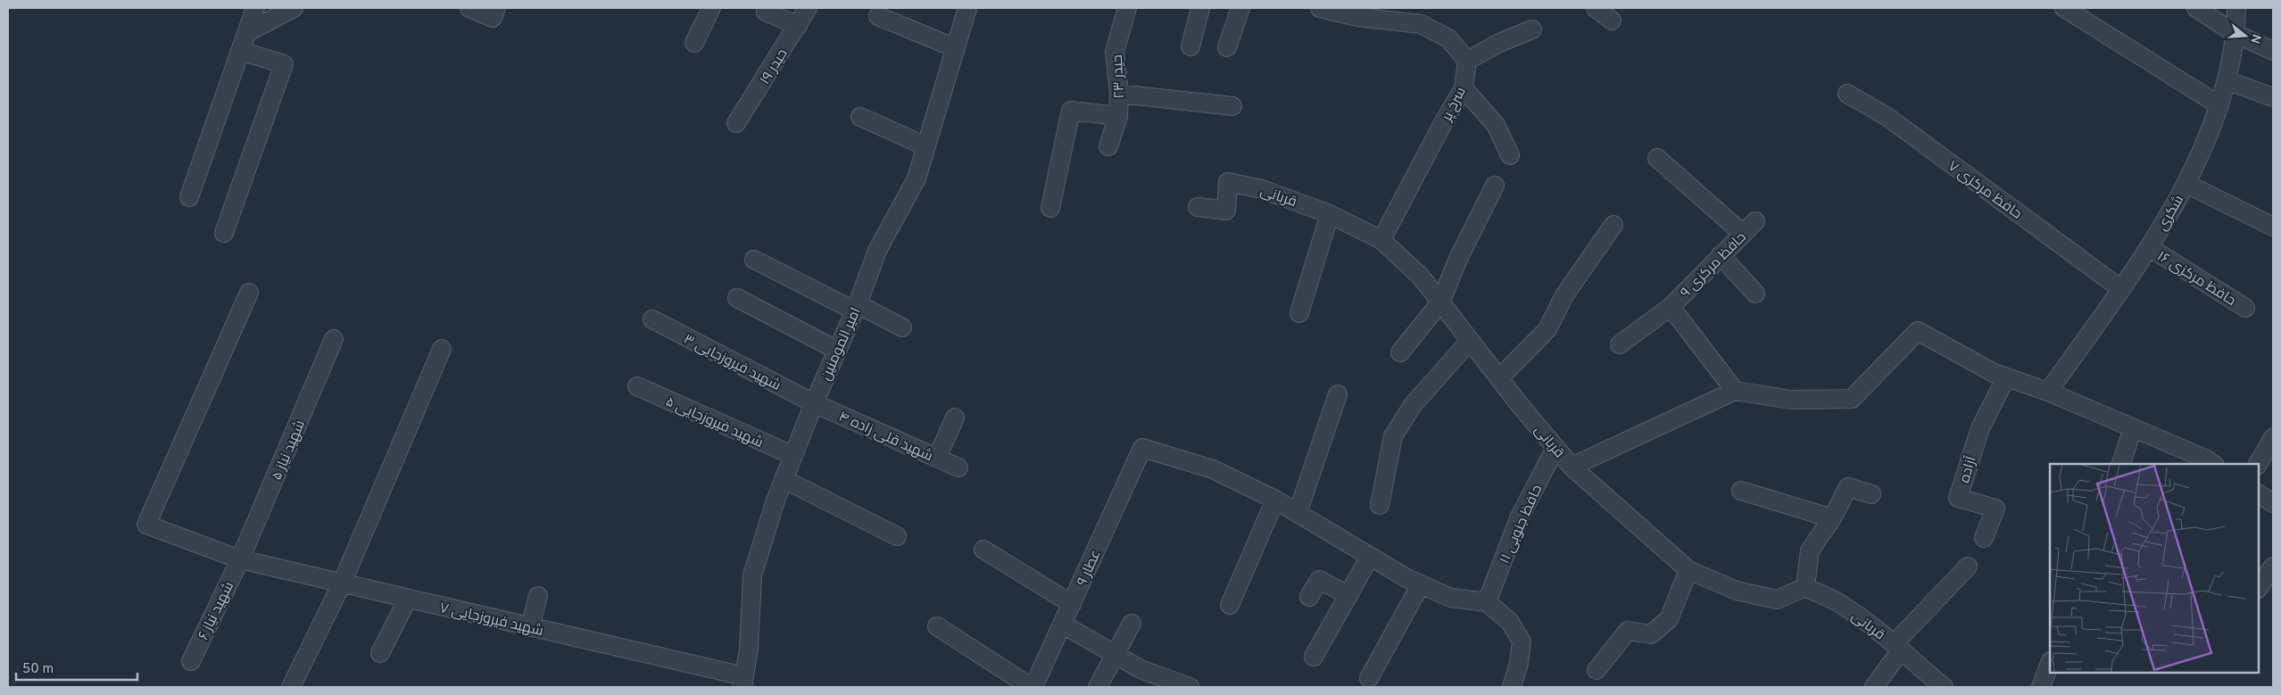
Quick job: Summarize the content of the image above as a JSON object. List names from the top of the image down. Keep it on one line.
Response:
{"streets":{"street":["حیدر ۱۹","حیدر ۲۳","سرخ پر","حافظ مرکزی ۷","قربانی","شکری","حافظ مرکزی ۹","حافظ مرکزی ۱۶","امیر المومنین","شهید فیروزجایی ۳","شهید فیروزجایی ۵","شهید قلی زاده ۴","شهید نیاز ۵","آزاده","حافظ جنوبی ۱۱","عطار ۹","شهید نیاز ۶","شهید فیروزجایی ۷"]},"crossings":[["سرخ پر","قربانی"],["حافظ مرکزی ۷","شکری"],["قربانی","حافظ جنوبی ۱۱"],["شکری","حافظ مرکزی ۱۶"],["امیر المومنین","شهید فیروزجایی ۳"],["امیر المومنین","شهید فیروزجایی ۵"],["امیر المومنین","شهید قلی زاده ۴"],["امیر المومنین","شهید فیروزجایی ۷"],["شهید فیروزجایی ۳","شهید قلی زاده ۴"],["شهید نیاز ۵","شهید نیاز ۶"],["شهید نیاز ۵","شهید فیروزجایی ۷"],["شهید نیاز ۶","شهید فیروزجایی ۷"]],"scale_bar":"50 m","north":"right"}
